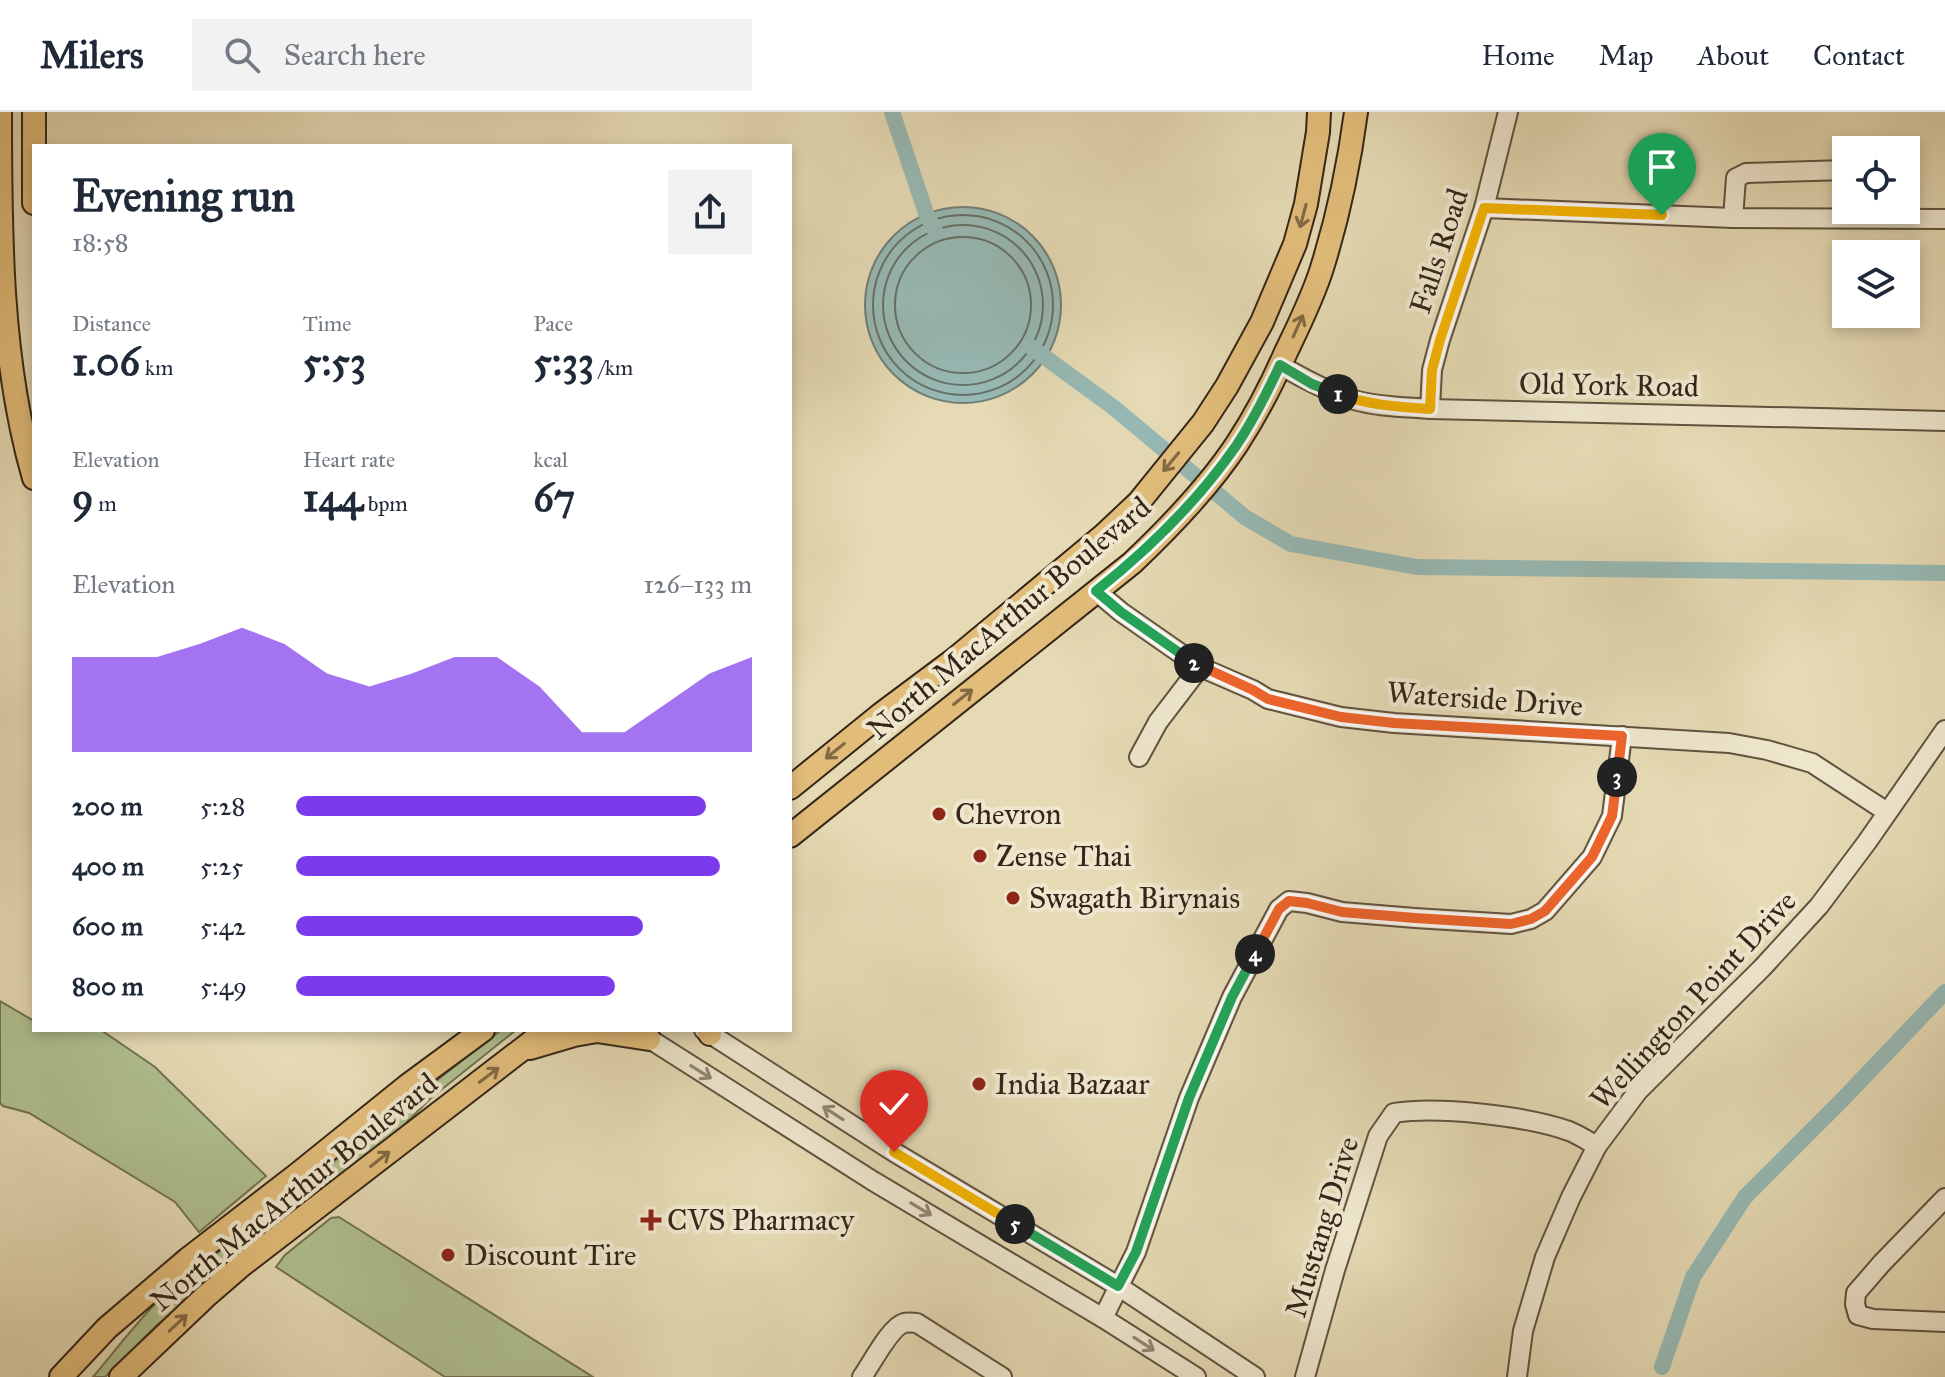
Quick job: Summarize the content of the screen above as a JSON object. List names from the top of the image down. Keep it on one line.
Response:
{"streets":{"main road":["North MacArthur Boulevard"],"street":["Falls Road","Old York Road","Waterside Drive","Wellington Point Drive","Mustang Drive"]},"crossings":[["Falls Road","Old York Road"],["Old York Road","North MacArthur Boulevard"],["North MacArthur Boulevard","Waterside Drive"],["Waterside Drive","Wellington Point Drive"],["Wellington Point Drive","Mustang Drive"]],"places":{"other":["Chevron","Zense Thai","Swagath Birynais","India Bazaar","Discount Tire"],"health":["CVS Pharmacy"]},"page":{"header":"Milers","search":"Search here","nav":["Home","Map","About","Contact"],"heading":["Evening run","18:58"],"stats":[["Distance","1.06 km"],["Time","5:53"],["Pace","5:33 /km"],["Elevation","9 m"],["Heart rate","144 bpm"],["kcal","67"]],"pins":["1","2","3","4","5"],"chart":["Elevation","126–133 m"],"list":[{"name":"200 m","note":"5:28"},{"name":"400 m","note":"5:25"},{"name":"600 m","note":"5:42"},{"name":"800 m","note":"5:49"}]}}
